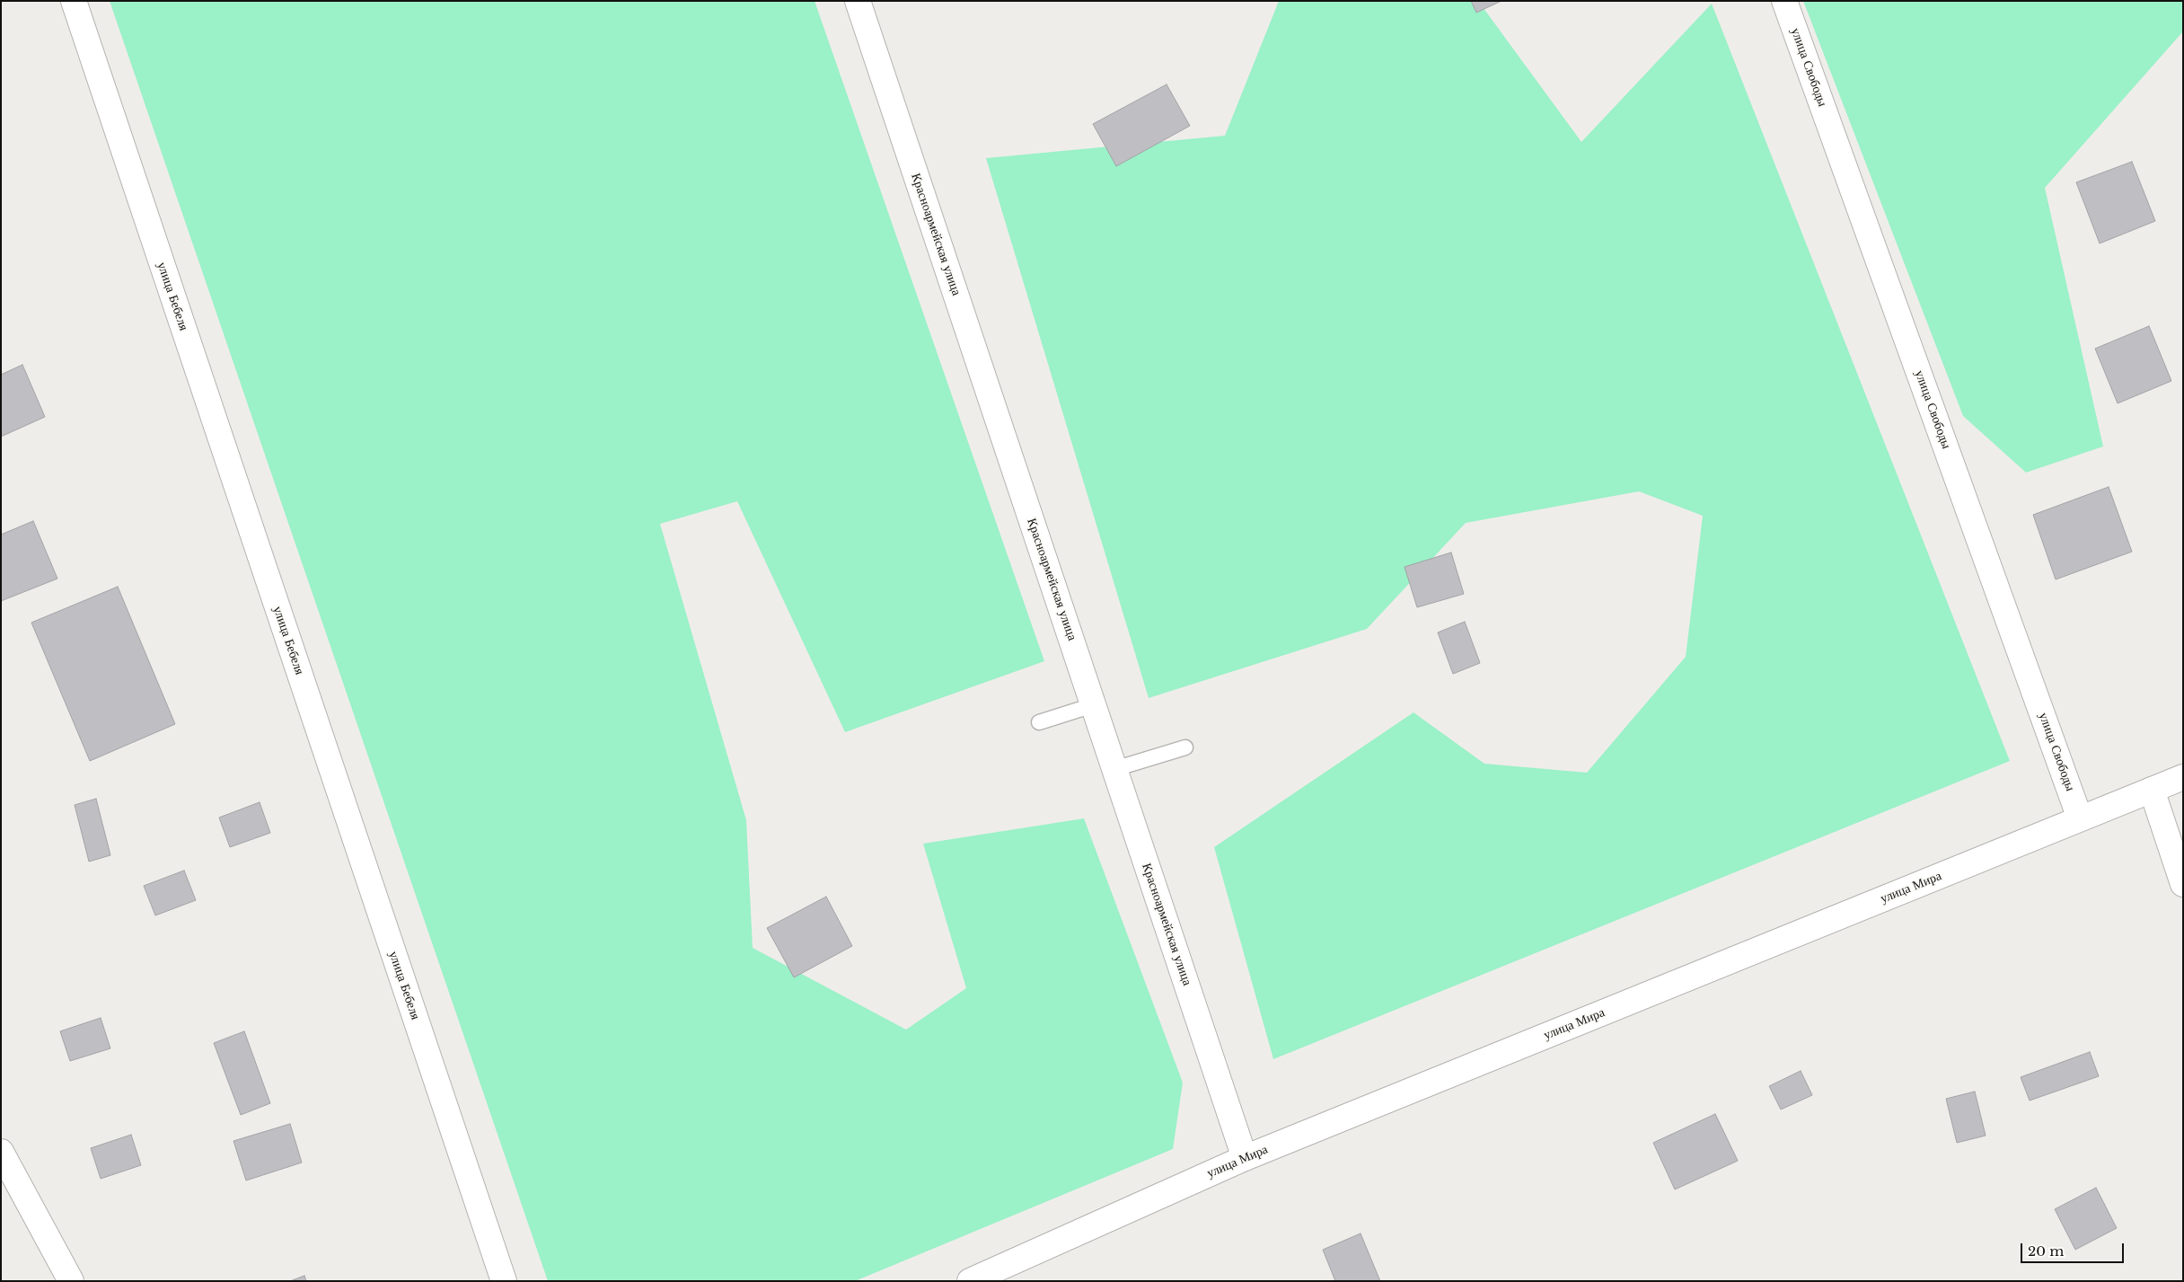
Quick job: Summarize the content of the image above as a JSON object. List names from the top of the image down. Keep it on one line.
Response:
{"streets":{"street":["улица Свободы","Красноармейская улица","улица Бебеля","улица Мира"]},"crossings":[["улица Свободы","улица Мира"],["Красноармейская улица","улица Мира"]],"scale_bar":"20 m"}
